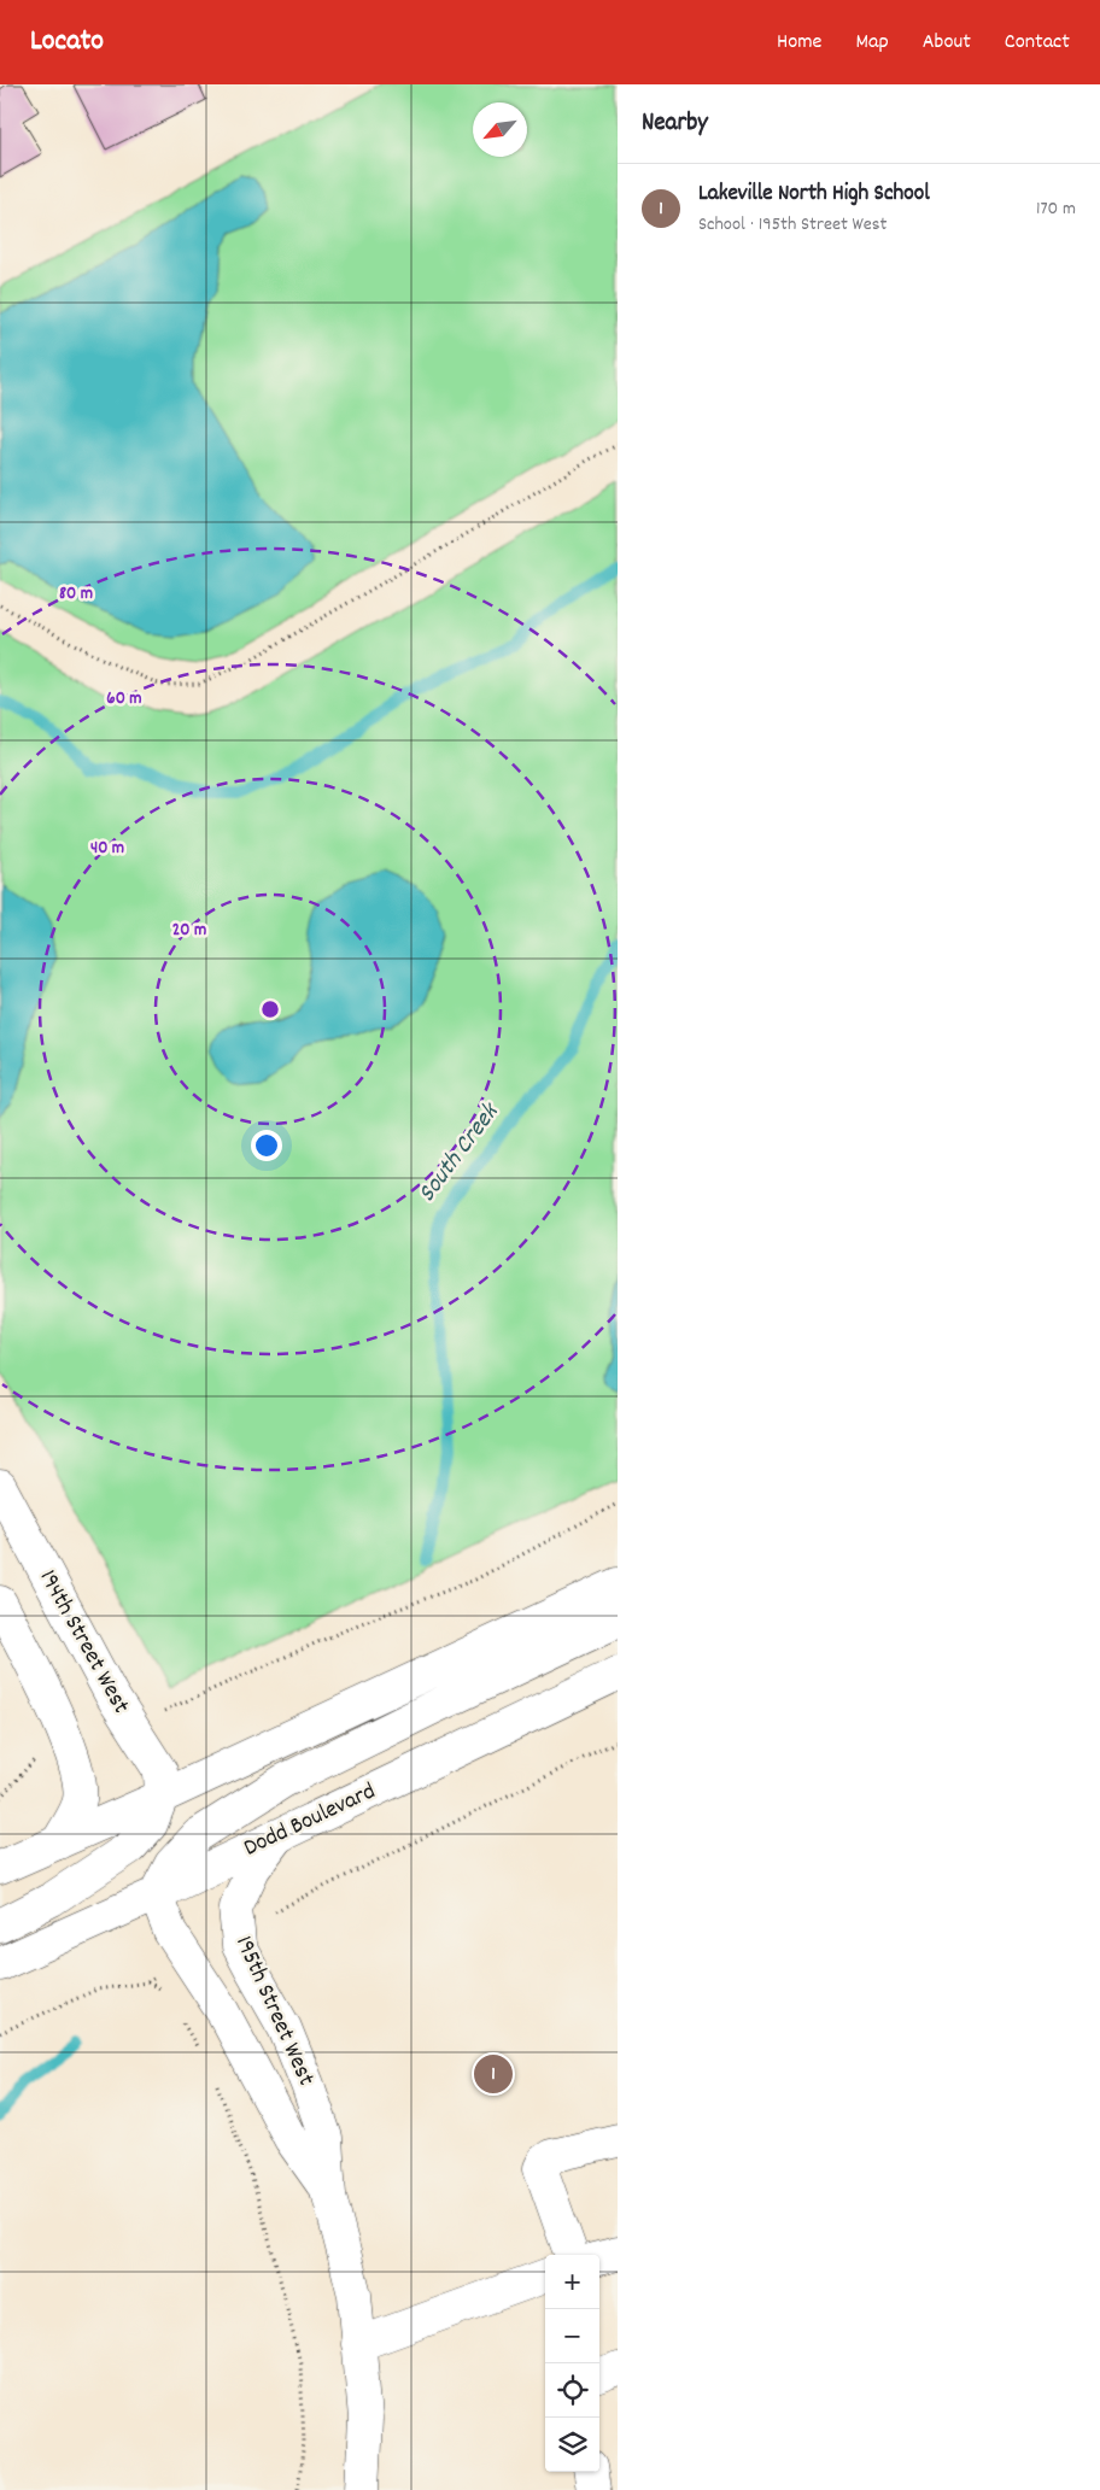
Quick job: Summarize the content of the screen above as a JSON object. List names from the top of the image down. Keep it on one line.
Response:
{"streets":{"main road":["194th Street West","Dodd Boulevard","195th Street West"]},"crossings":[["Dodd Boulevard","195th Street West"]],"water":["South Creek"],"north":"bottom left","page":{"header":"Locato","nav":["Home","Map","About","Contact"],"heading":"Nearby","list":[{"mark":"1","name":"Lakeville North High School","note":"School · 195th Street West","value":"170 m"}],"pins":"1","map_buttons":["+","−"]},"rings":["80 m","60 m","40 m","20 m"]}
